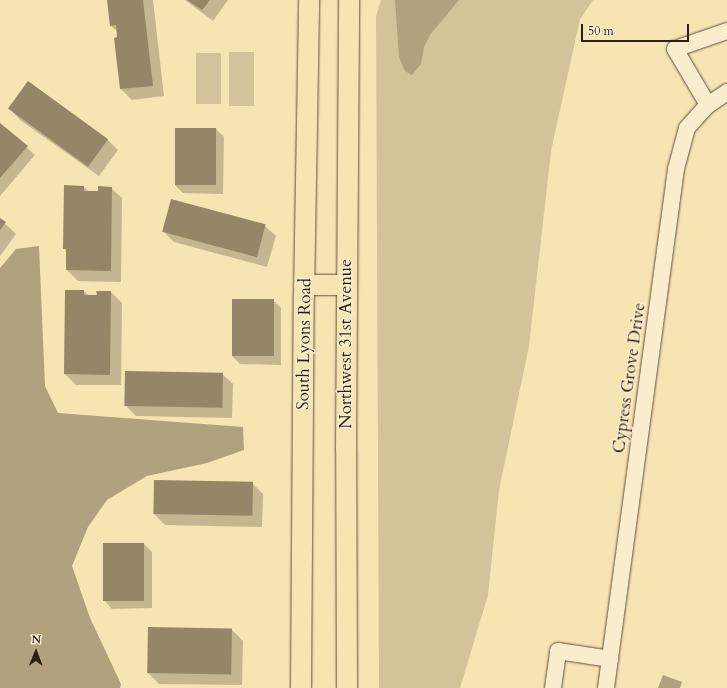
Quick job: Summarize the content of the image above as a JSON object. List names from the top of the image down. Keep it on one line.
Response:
{"streets":{"main road":["South Lyons Road","Northwest 31st Avenue"],"street":["Cypress Grove Drive"]},"scale_bar":"50 m","north":"top"}
